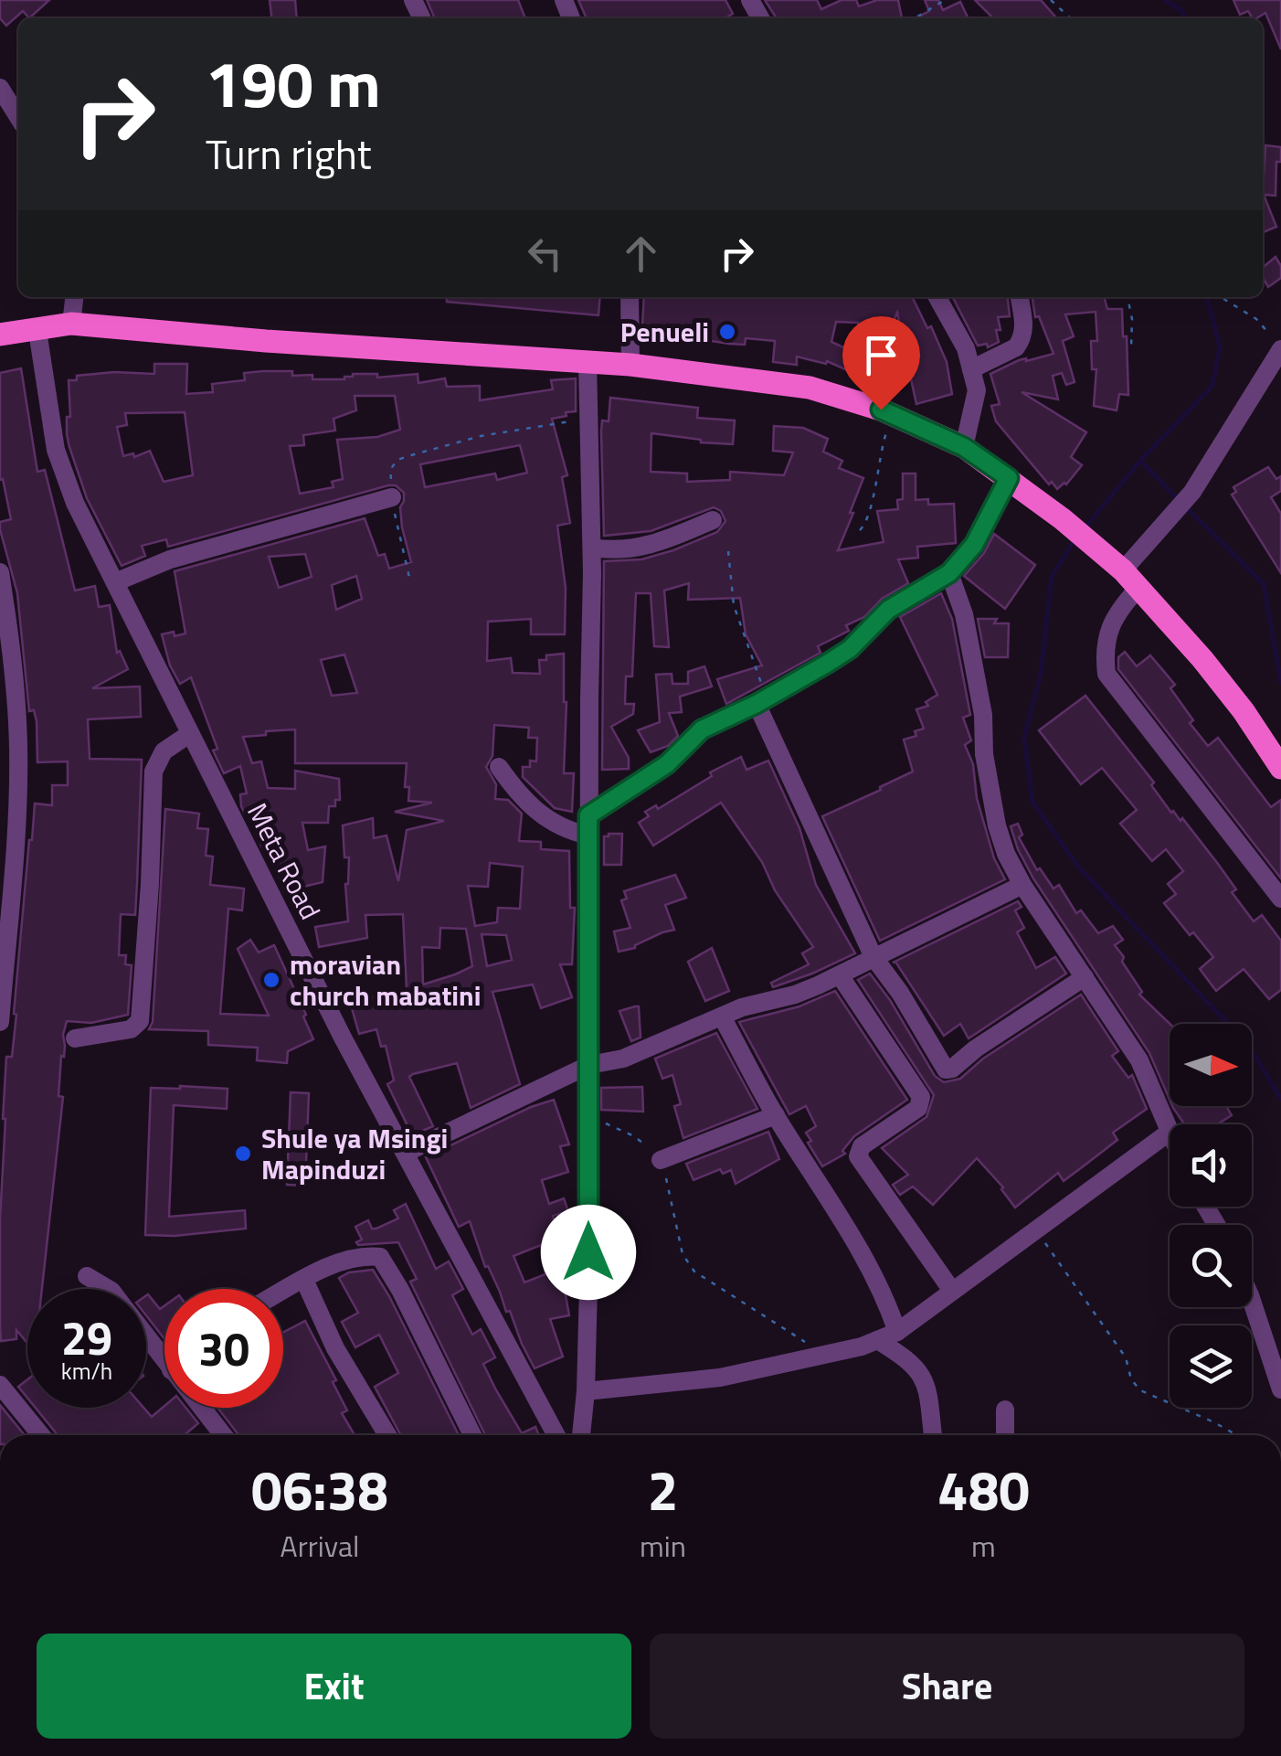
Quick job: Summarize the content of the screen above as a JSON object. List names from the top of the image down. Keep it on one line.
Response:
{"streets":{"street":["Meta Road"]},"places":["Penueli","moravian church mabatini","Shule ya Msingi Mapinduzi"],"north":"right","page":{"turn":["190 m","Turn right"],"speed":"29 km/h","limit":"30","eta":["06:38","Arrival","2","min","480","m"],"buttons":["Exit","Share"]}}
